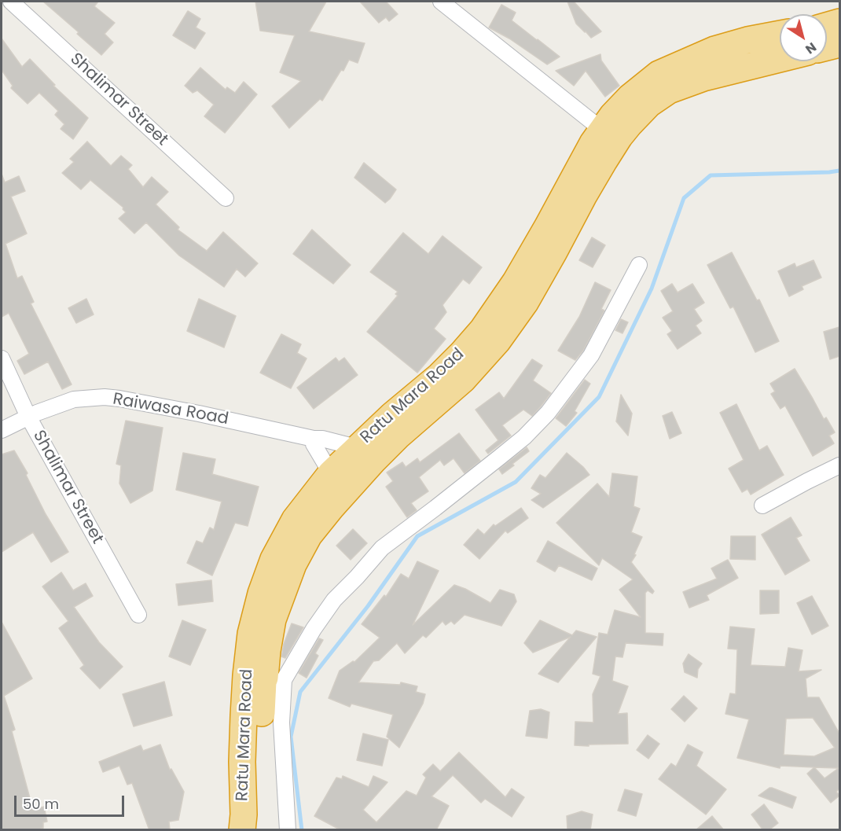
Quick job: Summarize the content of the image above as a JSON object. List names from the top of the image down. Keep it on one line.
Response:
{"streets":{"highway":["Ratu Mara Road"],"street":["Shalimar Street","Raiwasa Road"]},"crossings":[["Shalimar Street","Raiwasa Road"],["Ratu Mara Road","Raiwasa Road"]],"scale_bar":"50 m","north":"bottom right"}
